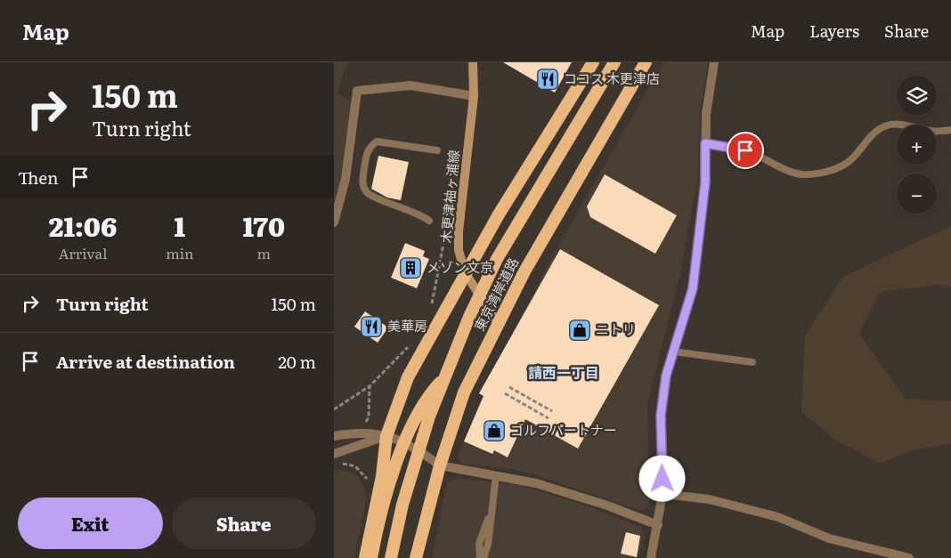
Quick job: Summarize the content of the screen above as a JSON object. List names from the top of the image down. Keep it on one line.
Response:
{"streets":{"highway":["東京湾岸道路"],"main road":["木更津袖ヶ浦線"]},"crossings":[["木更津袖ヶ浦線","東京湾岸道路"]],"districts":["請西一丁目"],"places":{"restaurant":["ココス 木更津店","美華房"],"building":["メゾン文京"],"shop":["ニトリ","ゴルフパートナー"]},"page":{"header":"Map","nav":["Map","Layers","Share"],"turn":["150 m","Turn right"],"map_buttons":["+","−"],"then":"Then","eta":["21:06","Arrival","1","min","170","m"],"list":[{"name":"Turn right","value":"150 m"},{"name":"Arrive at destination","value":"20 m"}],"buttons":["Exit","Share"]}}
